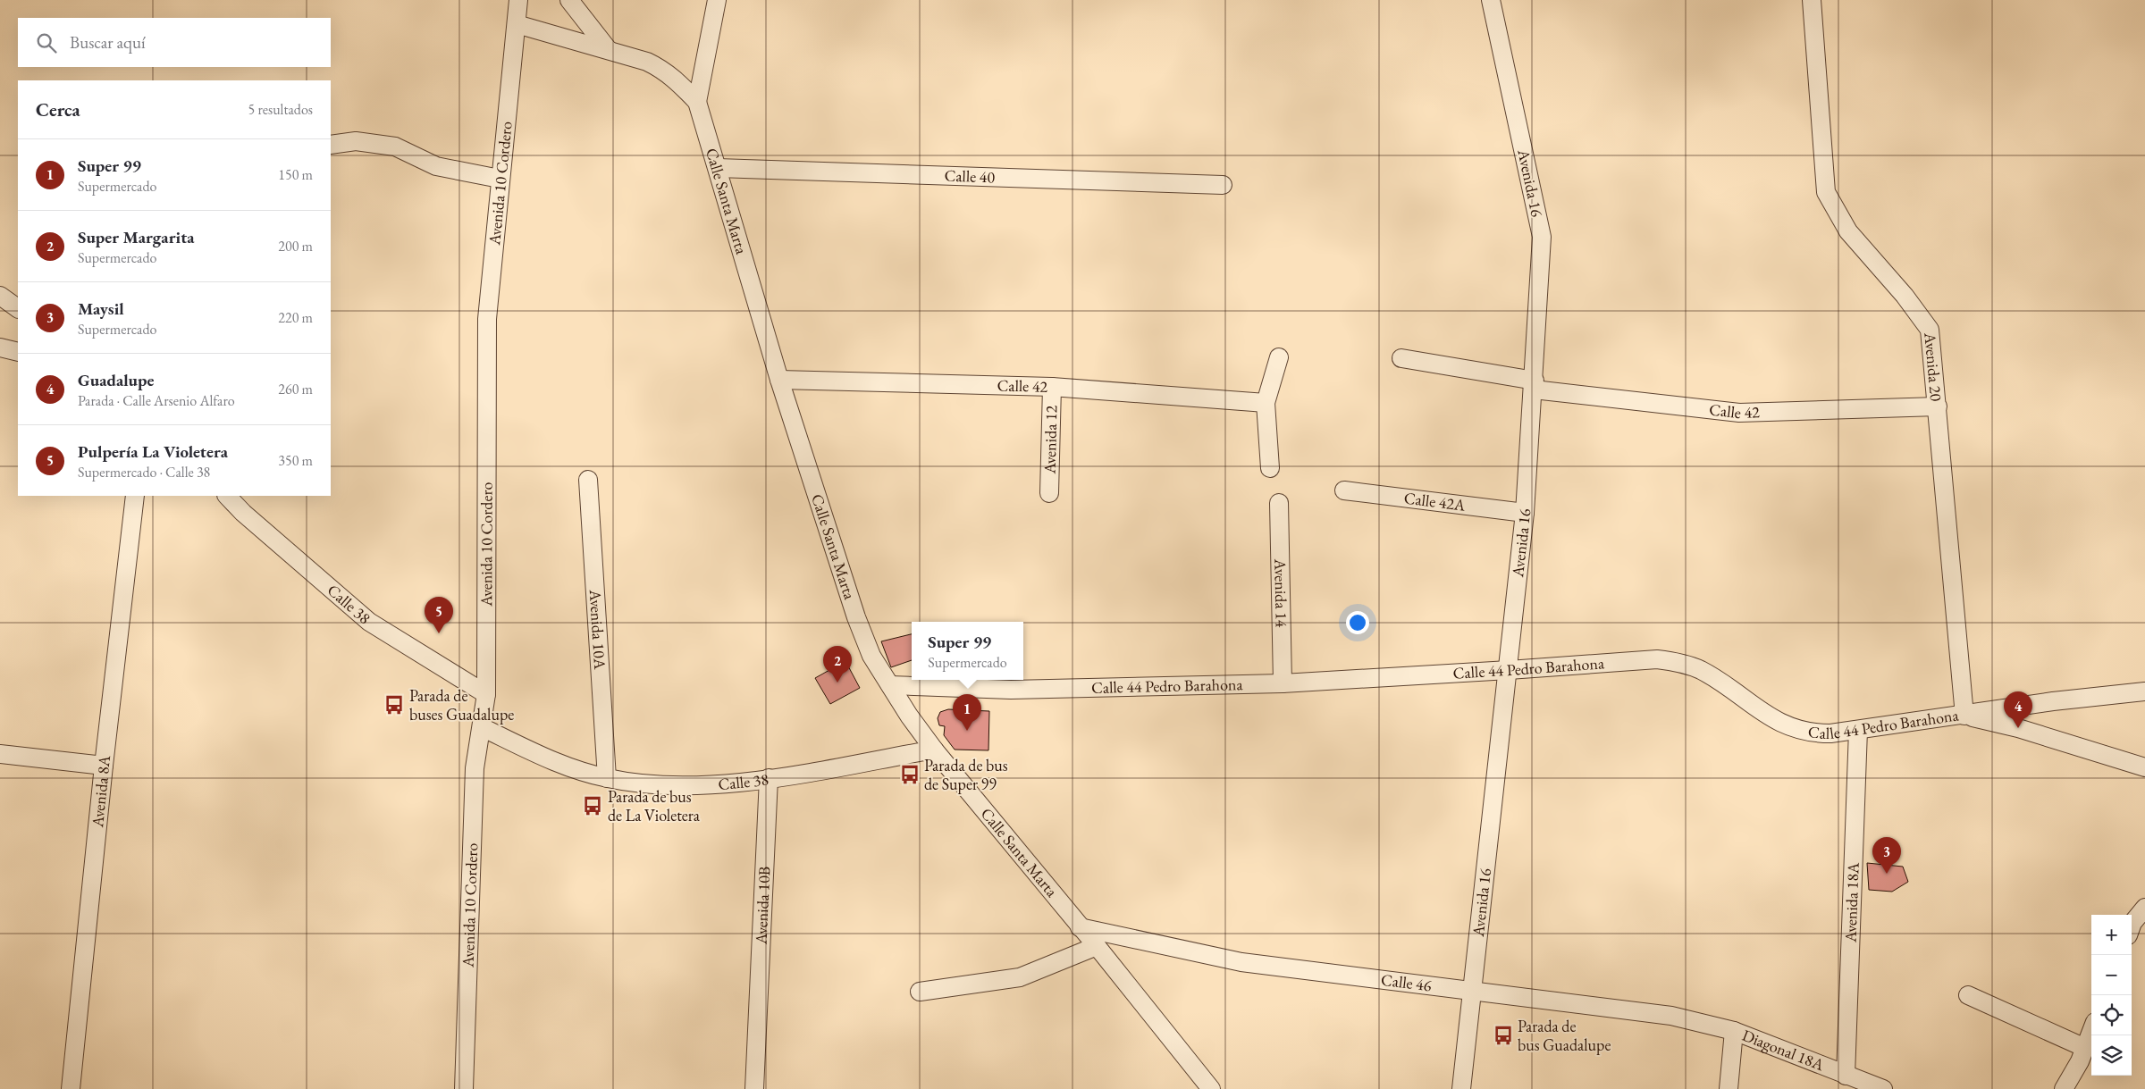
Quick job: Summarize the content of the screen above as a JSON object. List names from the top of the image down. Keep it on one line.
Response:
{"streets":{"street":["Calle 40","Avenida 10 Cordero","Avenida 16","Calle Santa Marta","Avenida 20","Calle 42","Avenida 12","Calle 42A","Avenida 14","Calle 38","Avenida 10A","Calle 44 Pedro Barahona","Avenida 8A","Avenida 18A","Avenida 10B","Calle 46","Diagonal 18A"]},"crossings":[["Calle 40","Calle Santa Marta"],["Avenida 10 Cordero","Calle Santa Marta"],["Avenida 10 Cordero","Calle 38"],["Avenida 16","Calle 42"],["Avenida 16","Calle 42A"],["Avenida 16","Calle 44 Pedro Barahona"],["Avenida 16","Calle 46"],["Calle Santa Marta","Calle 42"],["Calle Santa Marta","Calle 38"],["Calle Santa Marta","Calle 44 Pedro Barahona"],["Calle Santa Marta","Calle 46"],["Avenida 20","Calle 42"],["Avenida 20","Calle 44 Pedro Barahona"],["Calle 42","Avenida 12"],["Avenida 14","Calle 44 Pedro Barahona"],["Calle 38","Avenida 10A"],["Calle 38","Avenida 10B"],["Calle 44 Pedro Barahona","Avenida 18A"],["Avenida 18A","Diagonal 18A"],["Calle 46","Diagonal 18A"]],"places":{"bus stop":["Parada de buses Guadalupe","Parada de bus de Super 99","Parada de bus de La Violetera","Parada de bus Guadalupe"]},"page":{"search":"Buscar aquí","heading":["Cerca","5 resultados"],"list":[{"mark":"1","name":"Super 99","note":"Supermercado","value":"150 m"},{"mark":"2","name":"Super Margarita","note":"Supermercado","value":"200 m"},{"mark":"3","name":"Maysil","note":"Supermercado","value":"220 m"},{"mark":"4","name":"Guadalupe","note":"Parada · Calle Arsenio Alfaro","value":"260 m"},{"mark":"5","name":"Pulpería La Violetera","note":"Supermercado · Calle 38","value":"350 m"}],"pins":["5","2","4","1","3"],"popup":["Super 99","Supermercado"],"map_buttons":["+","−"]}}
